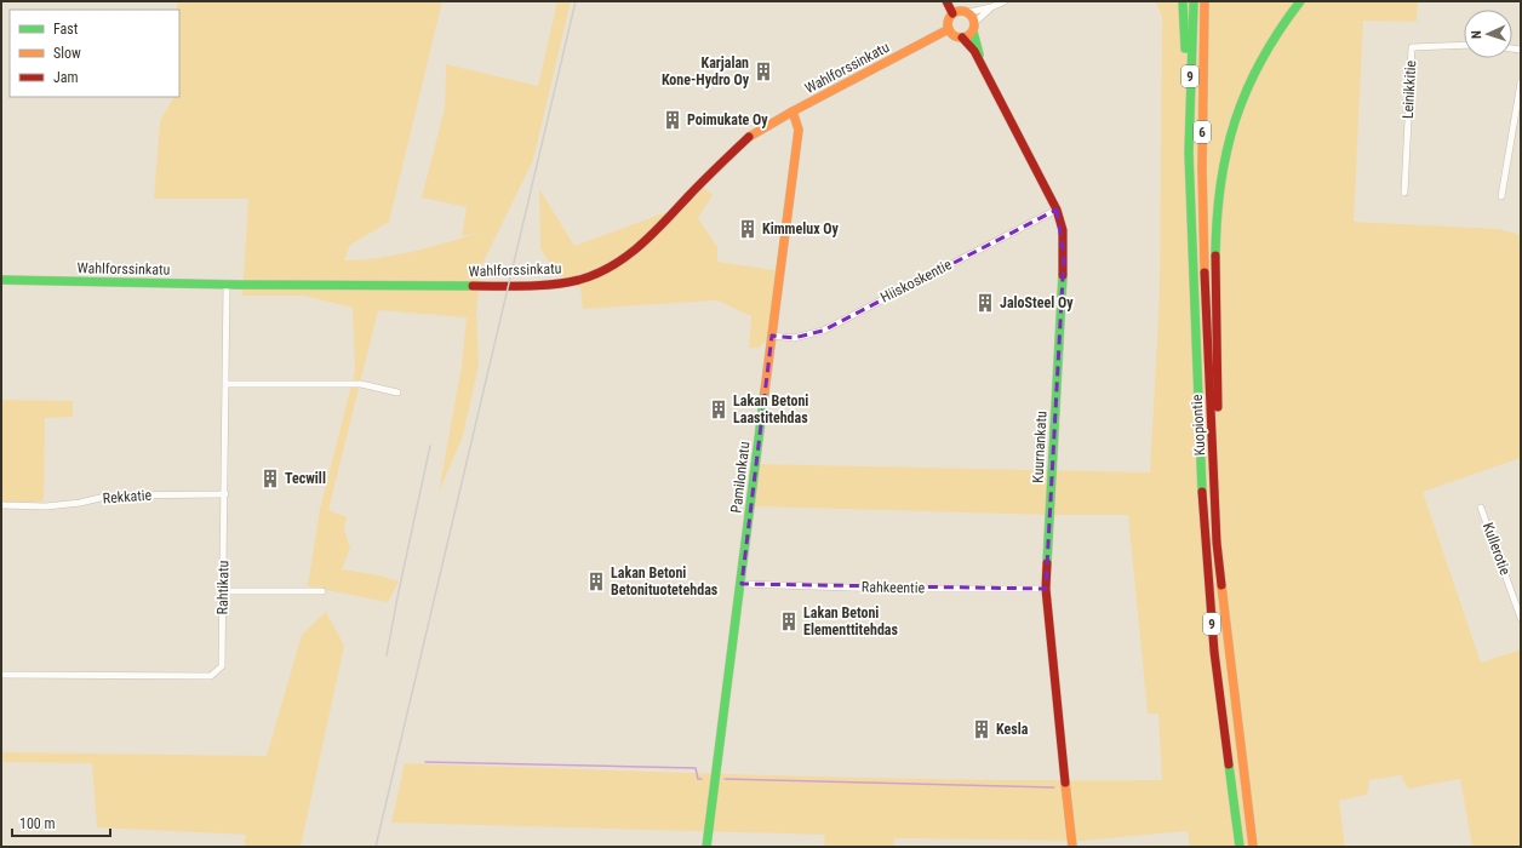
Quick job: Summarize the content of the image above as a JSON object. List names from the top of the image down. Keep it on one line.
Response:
{"streets":{"main road":["Wahlforssinkatu","9","6","Kuopiontie","Kuurnankatu","Pamilonkatu"],"street":["Leinikkitie","Hiiskoskentie","Rekkatie","Kullerotie","Rahtikatu","Rahkeentie"]},"crossings":[["Wahlforssinkatu","Kuurnankatu"],["Wahlforssinkatu","Pamilonkatu"],["Wahlforssinkatu","Rahtikatu"],["Hiiskoskentie","Kuurnankatu"],["Hiiskoskentie","Pamilonkatu"],["Kuurnankatu","Rahkeentie"],["Pamilonkatu","Rahkeentie"],["Rekkatie","Rahtikatu"]],"places":{"building":["Karjalan Kone-Hydro Oy","Poimukate Oy","Kimmelux Oy","JaloSteel Oy","Lakan Betoni Laastitehdas","Tecwill","Lakan Betoni Betonituotetehdas","Lakan Betoni Elementtitehdas","Kesla"]},"legend":["Fast","Slow","Jam"],"scale_bar":"100 m","north":"left"}
